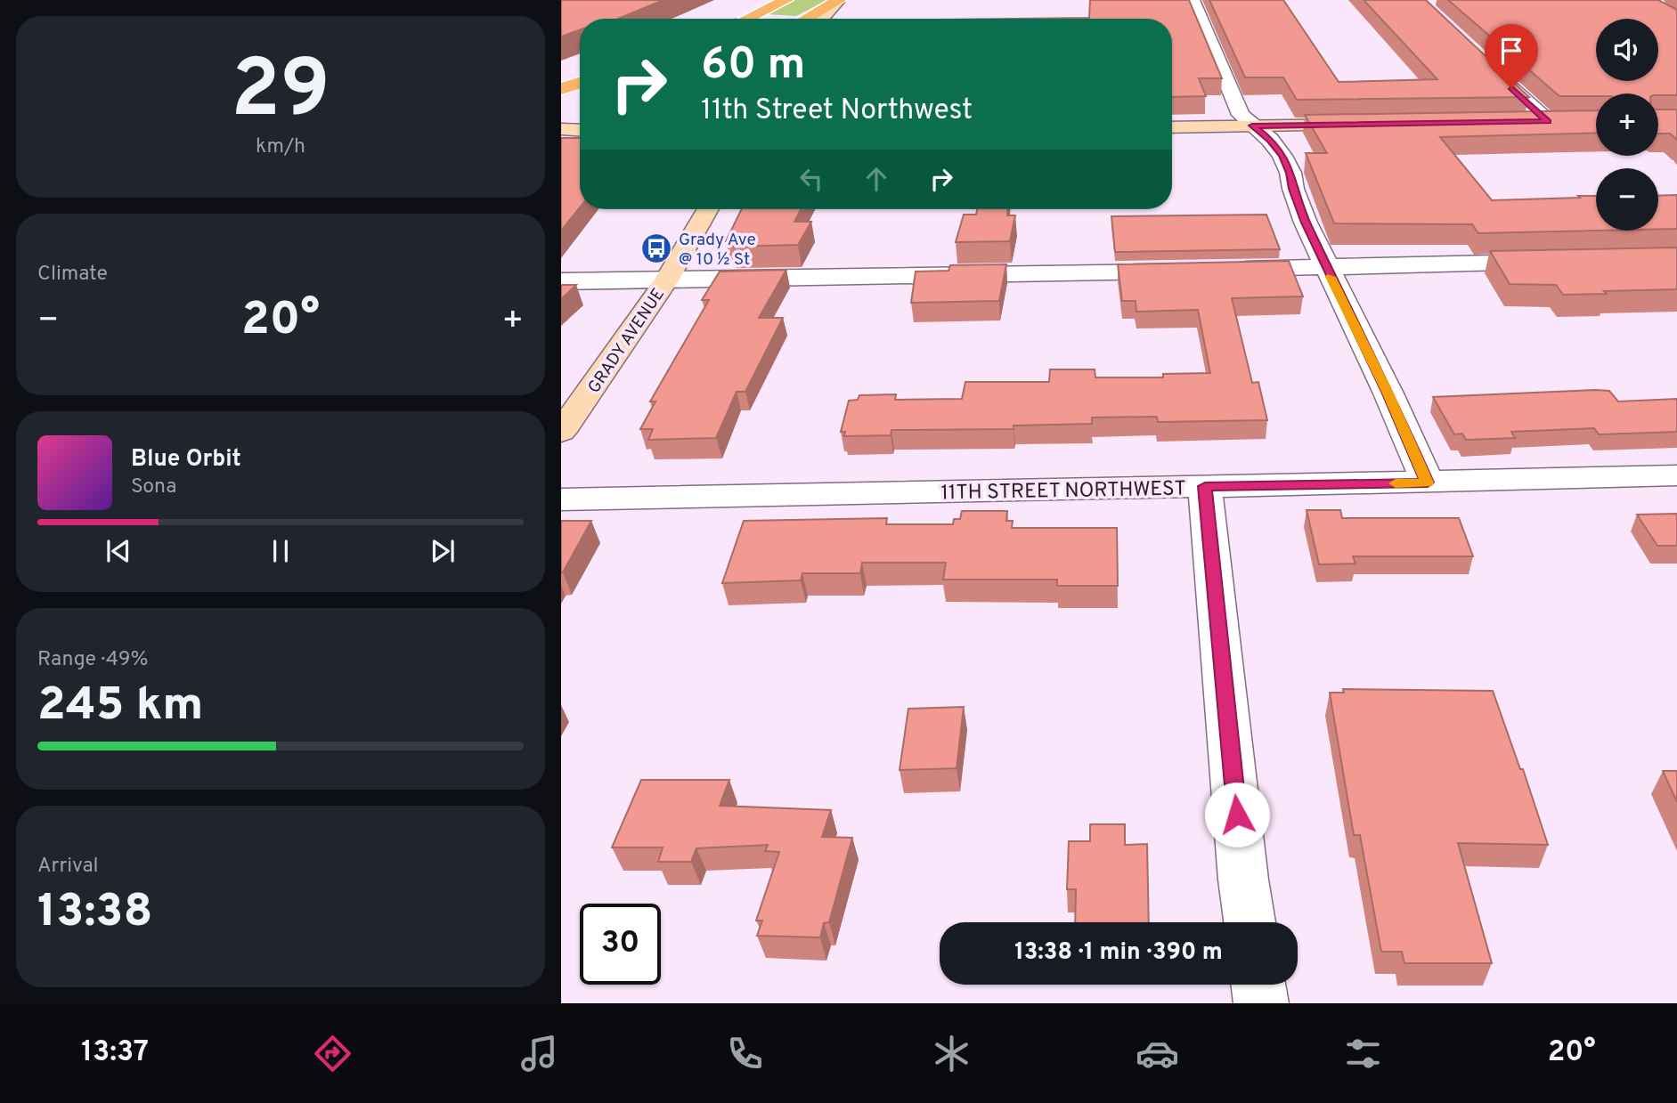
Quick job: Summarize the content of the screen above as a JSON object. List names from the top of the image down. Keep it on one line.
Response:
{"streets":{"main road":["GRADY AVENUE"],"street":["11TH STREET NORTHWEST"]},"places":{"bus stop":["Grady Ave @ 10 ½ St"]},"page":{"tile":[["29","km/h"],"Climate",["Range · 49%","245 km"],["Arrival","13:38"]],"map_buttons":["+","−"],"turn":["60 m","11th Street Northwest"],"heat":["−","20°","+"],"song":["Blue Orbit","Sona"],"limit":"30","trip":"13:38 · 1 min · 390 m","tabs":["13:37","20°"]}}
